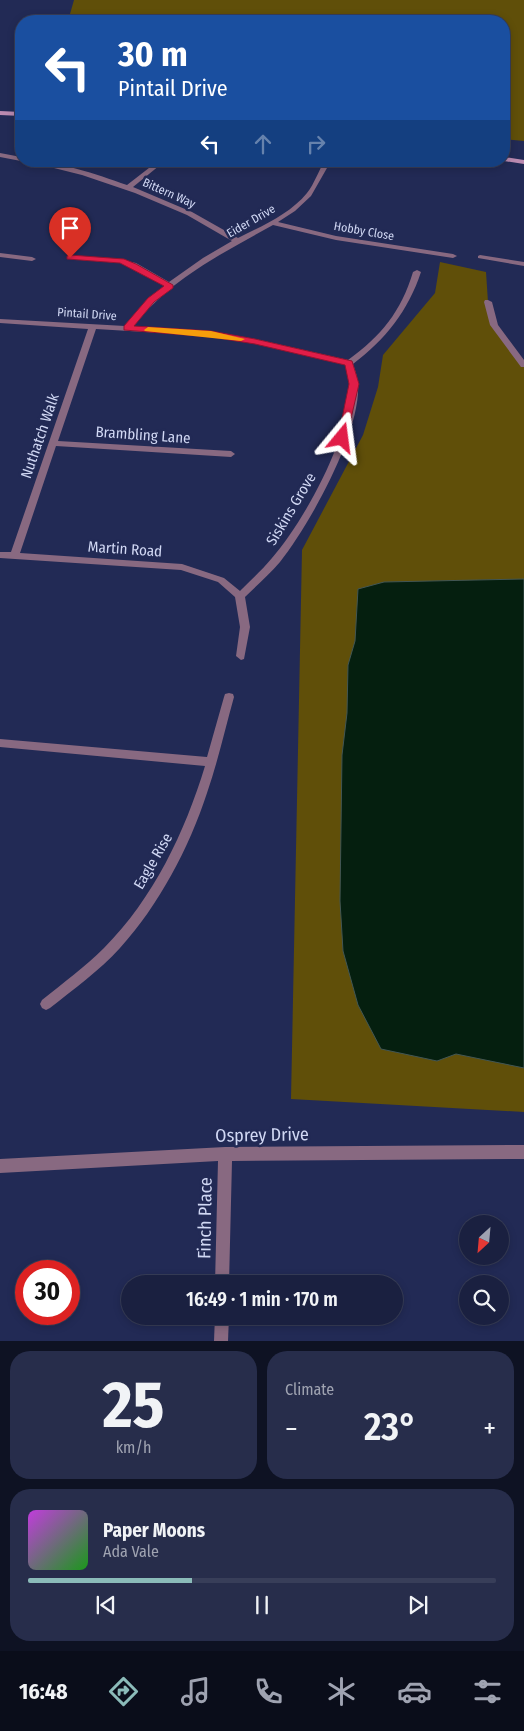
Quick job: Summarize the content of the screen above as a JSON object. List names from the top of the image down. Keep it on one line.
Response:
{"streets":{"street":["Bittern Way","Eider Drive","Hobby Close","Pintail Drive","Brambling Lane","Nuthatch Walk","Siskins Grove","Martin Road","Eagle Rise","Osprey Drive","Finch Place"]},"crossings":[["Bittern Way","Eider Drive"],["Eider Drive","Hobby Close"],["Eider Drive","Pintail Drive"],["Pintail Drive","Nuthatch Walk"],["Pintail Drive","Siskins Grove"],["Brambling Lane","Nuthatch Walk"],["Nuthatch Walk","Martin Road"],["Siskins Grove","Martin Road"],["Osprey Drive","Finch Place"]],"north":"bottom left","page":{"turn":["30 m","Pintail Drive"],"limit":"30","trip":"16:49 · 1 min · 170 m","tile":[["25","km/h"],"Climate"],"heat":["−","23°","+"],"song":["Paper Moons","Ada Vale"],"tabs":"16:48"}}
